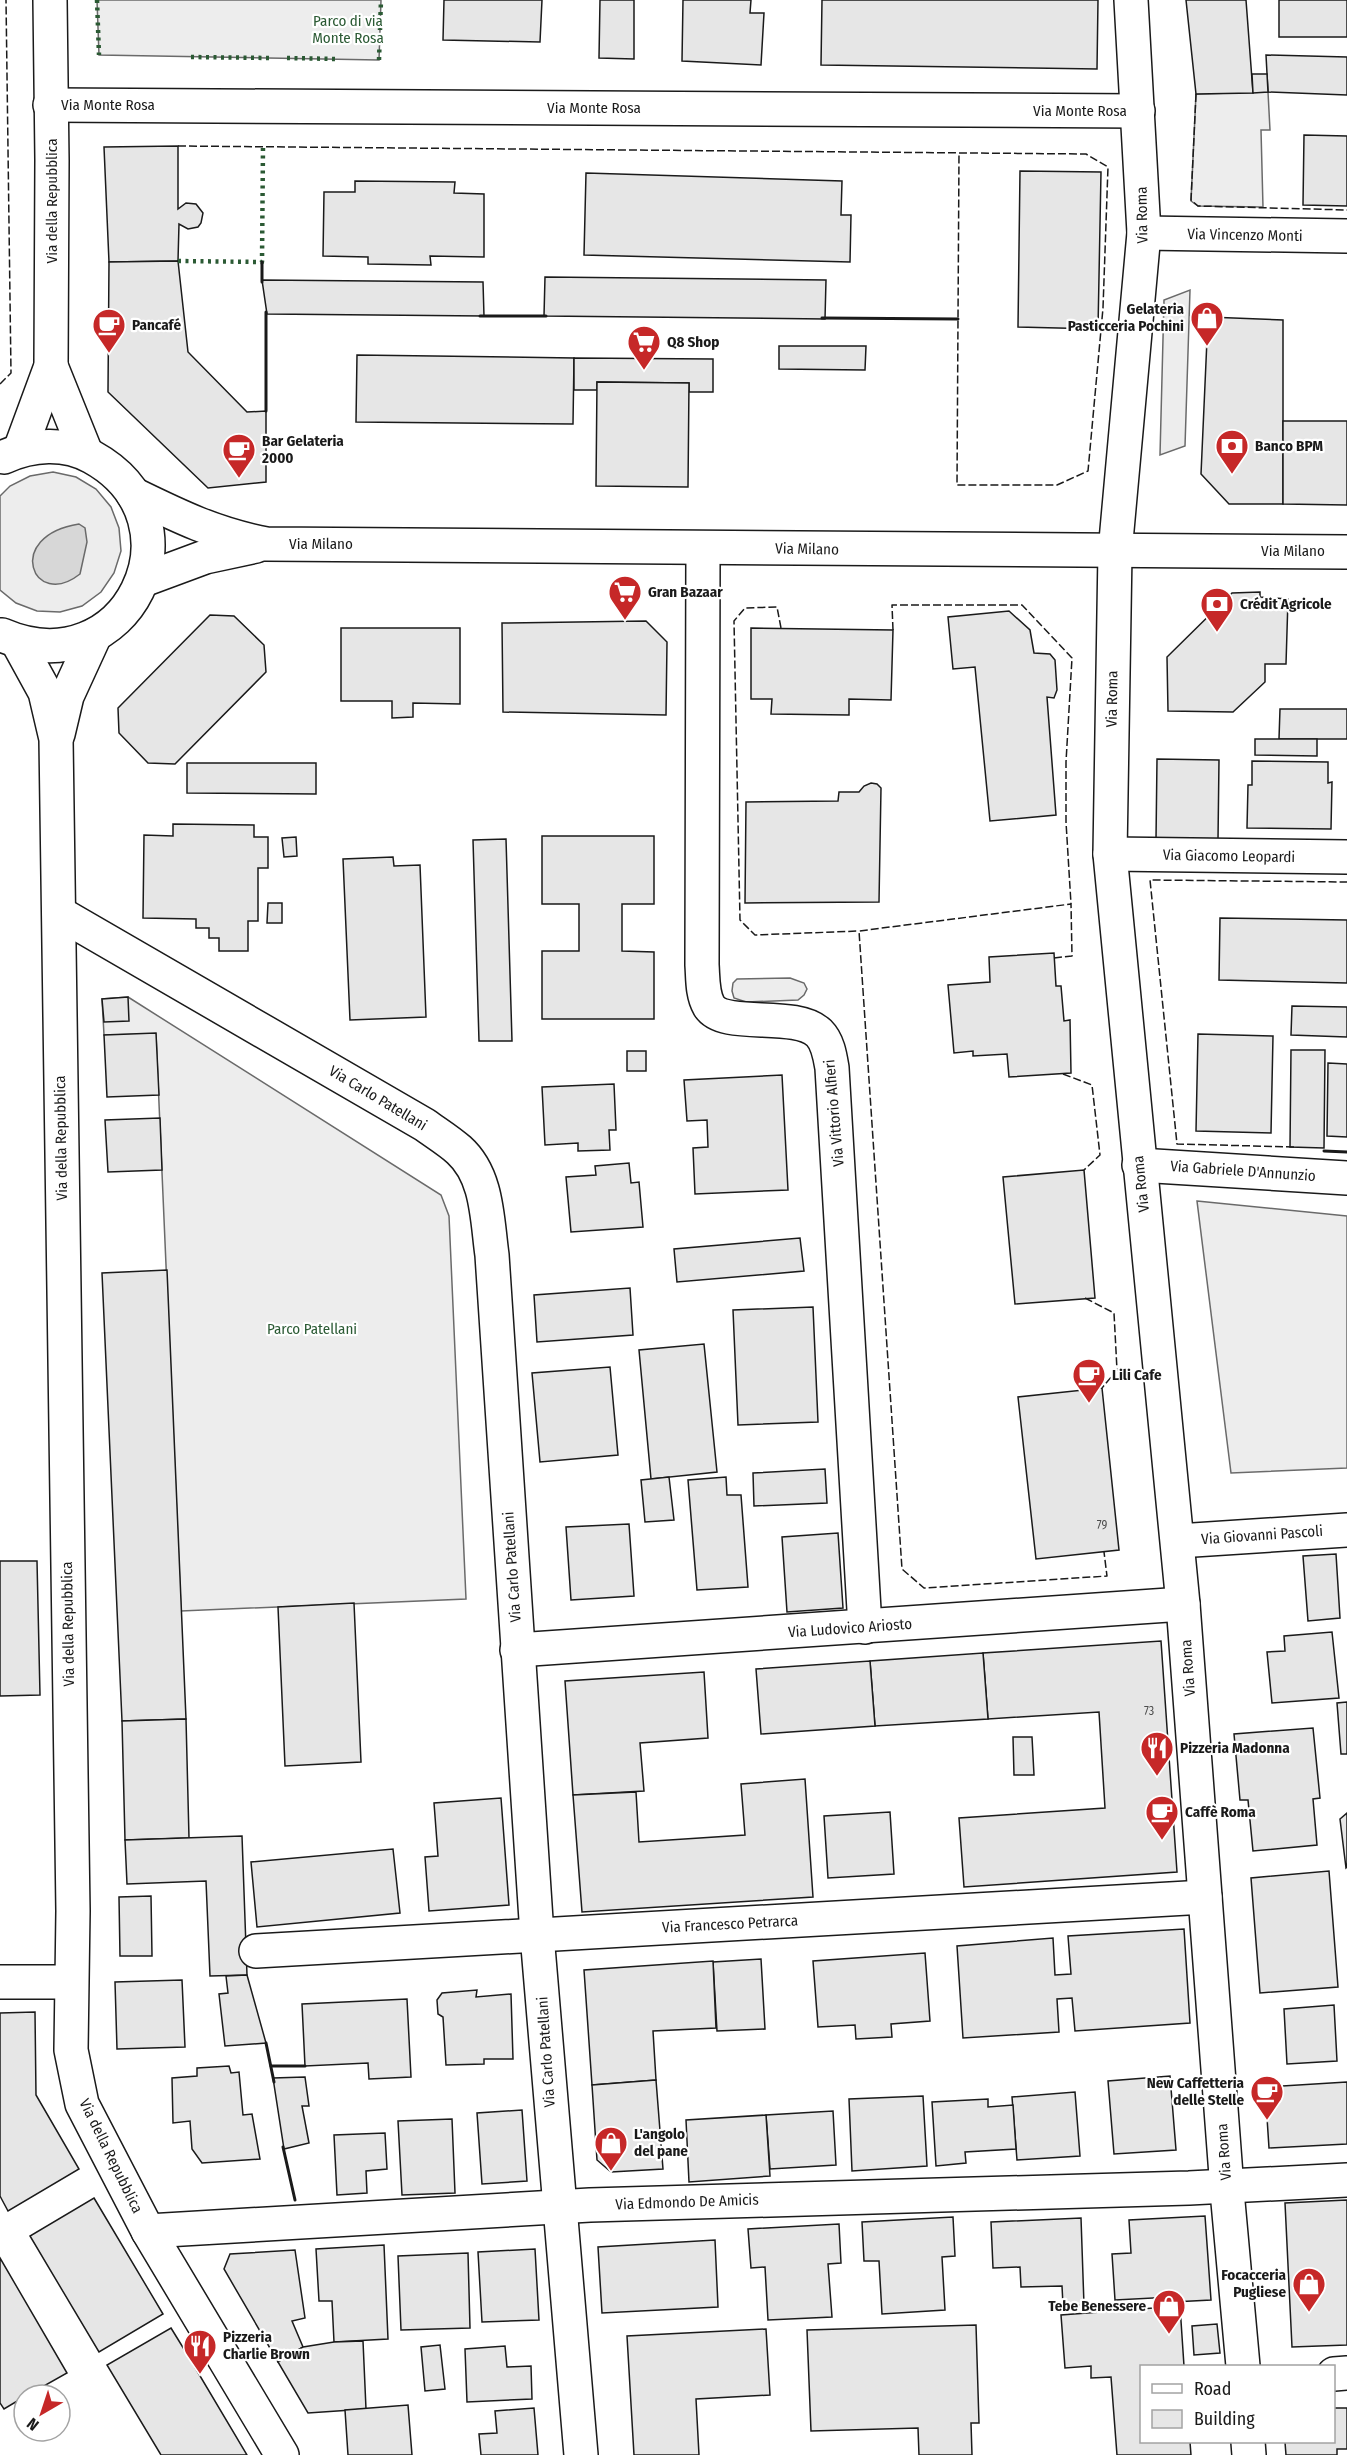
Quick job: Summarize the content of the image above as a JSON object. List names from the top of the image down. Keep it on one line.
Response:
{"streets":{"street":["Via Monte Rosa","Via della Repubblica","Via Roma","Via Vincenzo Monti","Via Milano","Via Giacomo Leopardi","Via Carlo Patellani","Via Vittorio Alfieri","Via Gabriele D'Annunzio","Via Giovanni Pascoli","Via Ludovico Ariosto","Via Francesco Petrarca","Via Edmondo De Amicis"]},"crossings":[["Via Monte Rosa","Via della Repubblica"],["Via Monte Rosa","Via Roma"],["Via della Repubblica","Via Carlo Patellani"],["Via della Repubblica","Via Edmondo De Amicis"],["Via Roma","Via Vincenzo Monti"],["Via Roma","Via Milano"],["Via Roma","Via Giacomo Leopardi"],["Via Roma","Via Gabriele D'Annunzio"],["Via Roma","Via Giovanni Pascoli"],["Via Roma","Via Ludovico Ariosto"],["Via Roma","Via Francesco Petrarca"],["Via Roma","Via Edmondo De Amicis"],["Via Milano","Via Vittorio Alfieri"],["Via Carlo Patellani","Via Ludovico Ariosto"],["Via Carlo Patellani","Via Francesco Petrarca"],["Via Carlo Patellani","Via Edmondo De Amicis"],["Via Vittorio Alfieri","Via Ludovico Ariosto"]],"parks":["Parco di via Monte Rosa","Parco Patellani"],"places":{"shop":["Gelateria Pasticceria Pochini","L'angolo del pane","Focacceria Pugliese","Tebe Benessere"],"cafe":["Pancafé","Bar Gelateria 2000","Lili Cafe","Caffè Roma","New Caffetteria delle Stelle"],"supermarket":["Q8 Shop","Gran Bazaar"],"bank":["Banco BPM","Crédit Agricole"],"restaurant":["Pizzeria Madonna","Pizzeria Charlie Brown"]},"house_numbers":["79","73"],"legend":["Road","Building"],"north":"bottom left"}
